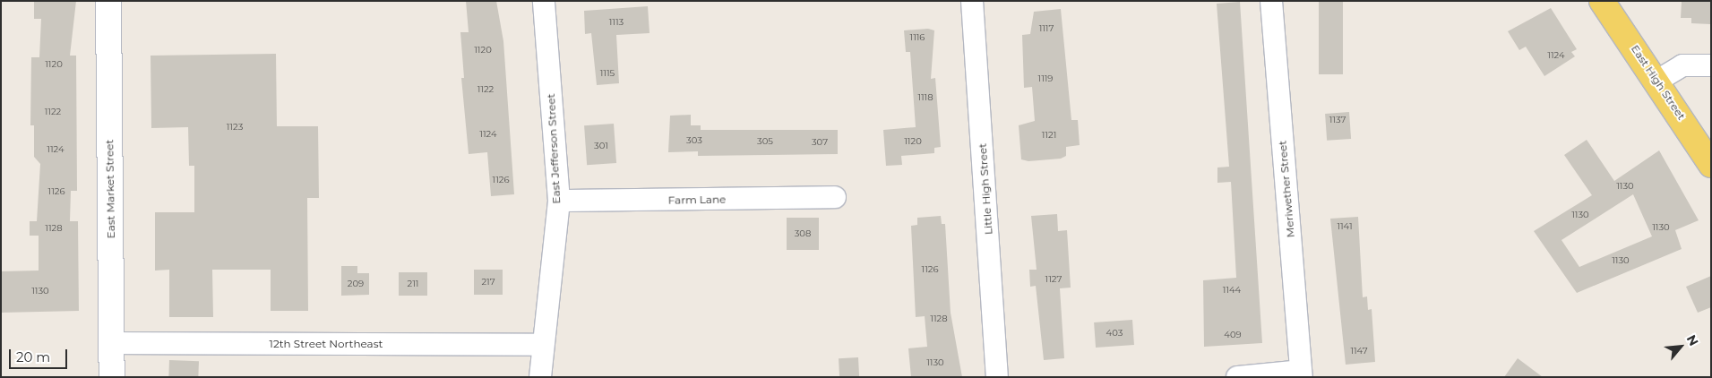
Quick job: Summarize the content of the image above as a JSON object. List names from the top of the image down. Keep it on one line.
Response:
{"streets":{"main road":["East High Street","East Market Street"],"street":["East Jefferson Street","Little High Street","Meriwether Street","Farm Lane","12th Street Northeast"]},"crossings":[["East Jefferson Street","Farm Lane"],["East Jefferson Street","12th Street Northeast"],["East Market Street","12th Street Northeast"]],"house_numbers":["1113","1117","1116","1120","1124","1120","1115","1119","1122","1118","1122","1137","1123","1124","1121","303","305","1120","307","301","1124","1126","1130","1126","1130","1141","1130","1128","308","1130","1126","1127","217","209","211","1144","1130","1128","403","409","1147","1130"],"scale_bar":"20 m","north":"top right"}
